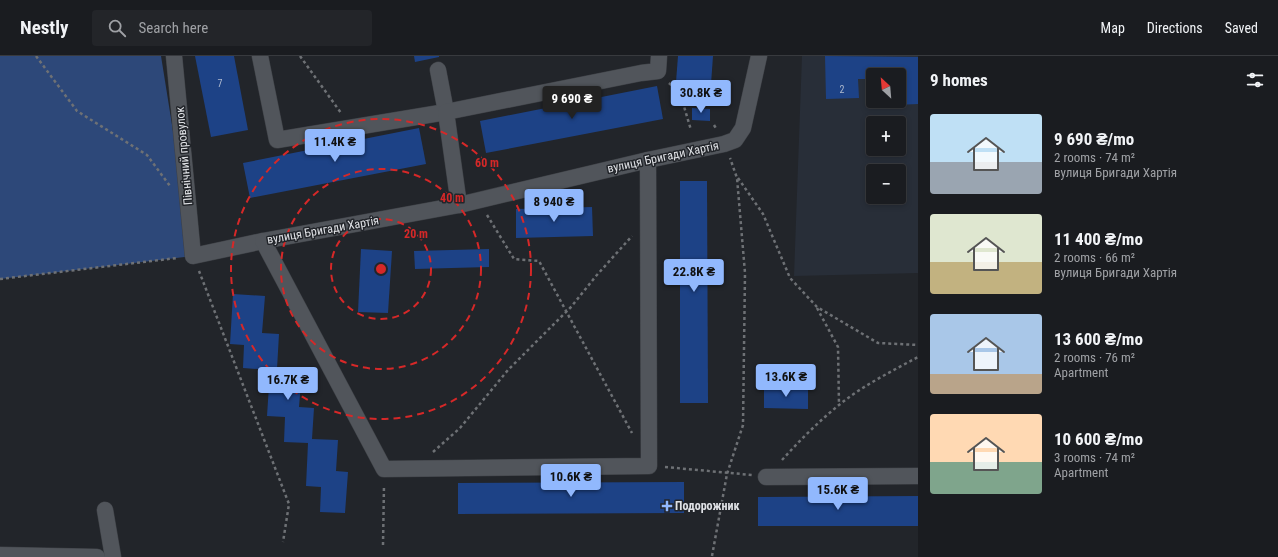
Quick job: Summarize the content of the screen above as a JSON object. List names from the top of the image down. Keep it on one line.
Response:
{"streets":{"street":["Північний провулок","вулиця Бригади Хартія"]},"crossings":[["Північний провулок","вулиця Бригади Хартія"]],"places":{"health":["Подорожник"]},"house_numbers":["7","2"],"north":"top left","page":{"header":"Nestly","search":"Search here","nav":["Map","Directions","Saved"],"heading":"9 homes","map_buttons":["+","−"],"price":["30.8K ₴","9 690 ₴","11.4K ₴","8 940 ₴","22.8K ₴","13.6K ₴","16.7K ₴","10.6K ₴","15.6K ₴"],"list":[{"name":"9 690 ₴/mo","note":"2 rooms · 74 m² · вулиця Бригади Хартія"},{"name":"11 400 ₴/mo","note":"2 rooms · 66 m² · вулиця Бригади Хартія"},{"name":"13 600 ₴/mo","note":"2 rooms · 76 m² · Apartment"},{"name":"10 600 ₴/mo","note":"3 rooms · 74 m² · Apartment"}]},"rings":["60 m","40 m","20 m"]}
